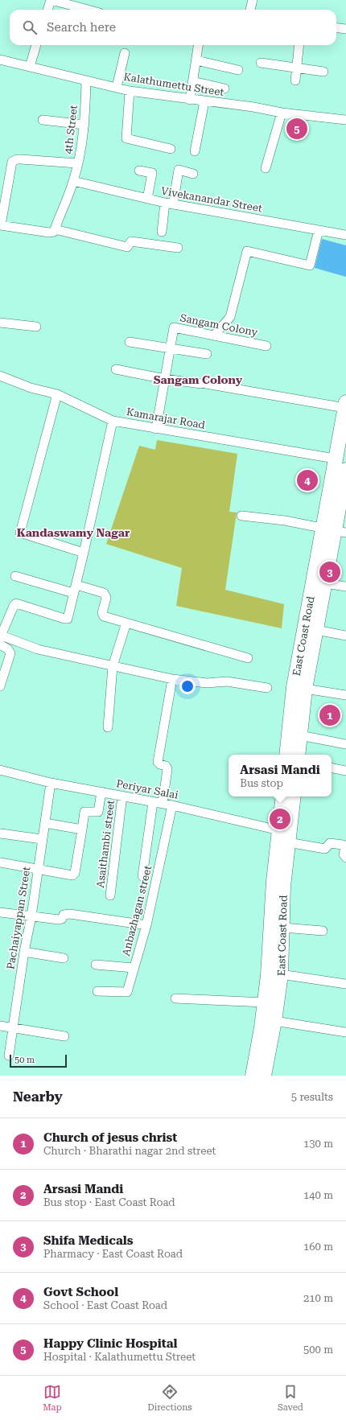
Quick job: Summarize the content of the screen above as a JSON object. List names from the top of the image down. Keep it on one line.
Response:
{"streets":{"main road":["East Coast Road"],"street":["Kalathumettu Street","4th Street","Vivekanandar Street","Sangam Colony","Kamarajar Road","Periyar Salai","Asaithambi street","Anbazhagan street","Pachaiyappan Street"]},"crossings":[["Kalathumettu Street","4th Street"],["4th Street","Vivekanandar Street"],["Sangam Colony","Kamarajar Road"],["Kamarajar Road","East Coast Road"],["East Coast Road","Periyar Salai"],["Periyar Salai","Asaithambi street"],["Periyar Salai","Anbazhagan street"],["Periyar Salai","Pachaiyappan Street"]],"districts":["Sangam Colony","Kandaswamy Nagar"],"scale_bar":"50 m","page":{"search":"Search here","pins":["5","4","3","1","2"],"popup":["Arsasi Mandi","Bus stop"],"scale":"50 m","heading":["Nearby","5 results"],"list":[{"mark":"1","name":"Church of jesus christ","note":"Church · Bharathi nagar 2nd street","value":"130 m"},{"mark":"2","name":"Arsasi Mandi","note":"Bus stop · East Coast Road","value":"140 m"},{"mark":"3","name":"Shifa Medicals","note":"Pharmacy · East Coast Road","value":"160 m"},{"mark":"4","name":"Govt School","note":"School · East Coast Road","value":"210 m"},{"mark":"5","name":"Happy Clinic Hospital","note":"Hospital · Kalathumettu Street","value":"500 m"}],"nav":["Map","Directions","Saved"]}}
